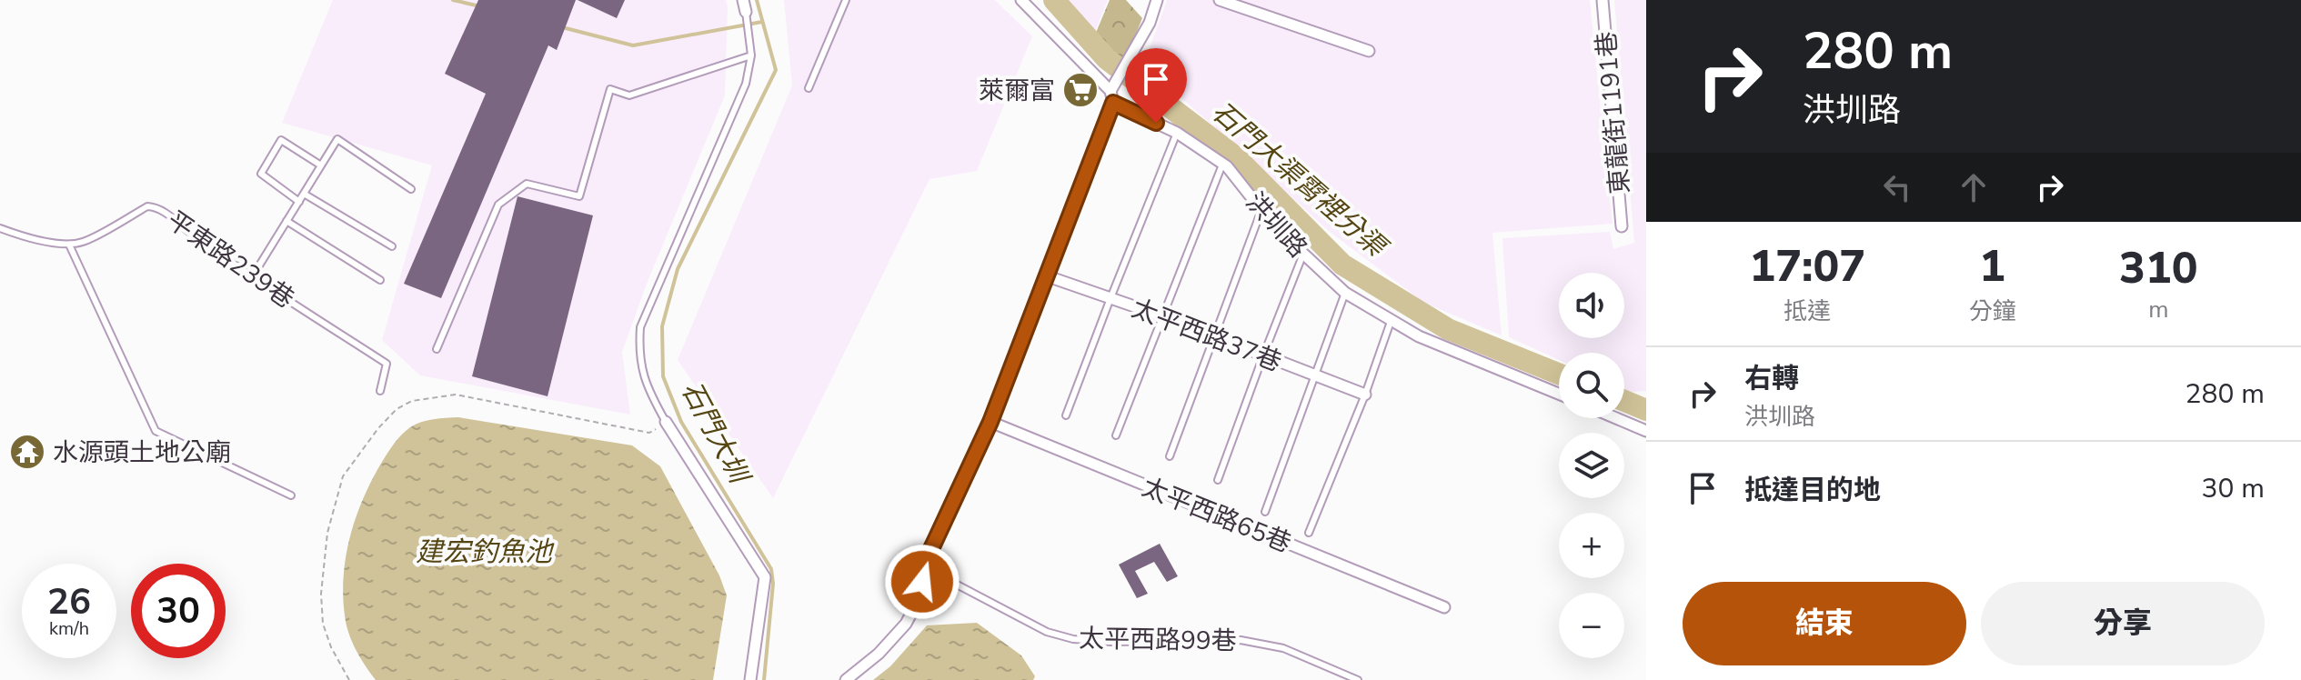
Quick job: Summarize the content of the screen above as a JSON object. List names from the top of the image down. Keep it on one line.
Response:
{"streets":{"street":["東龍街1191巷","洪圳路","太平西路37巷","太平西路65巷"],"lane":["平東路239巷","太平西路99巷"]},"water":["石門大渠霄裡分渠","石門大圳","建宏釣魚池"],"places":{"supermarket":["萊爾富"],"temple":["水源頭土地公廟"]},"page":{"turn":["280 m","洪圳路"],"eta":["17:07","抵達","1","分鐘","310","m"],"map_buttons":["+","−"],"list":[{"name":"右轉","note":"洪圳路","value":"280 m"},{"name":"抵達目的地","value":"30 m"}],"speed":"26 km/h","limit":"30","buttons":["結束","分享"]}}
